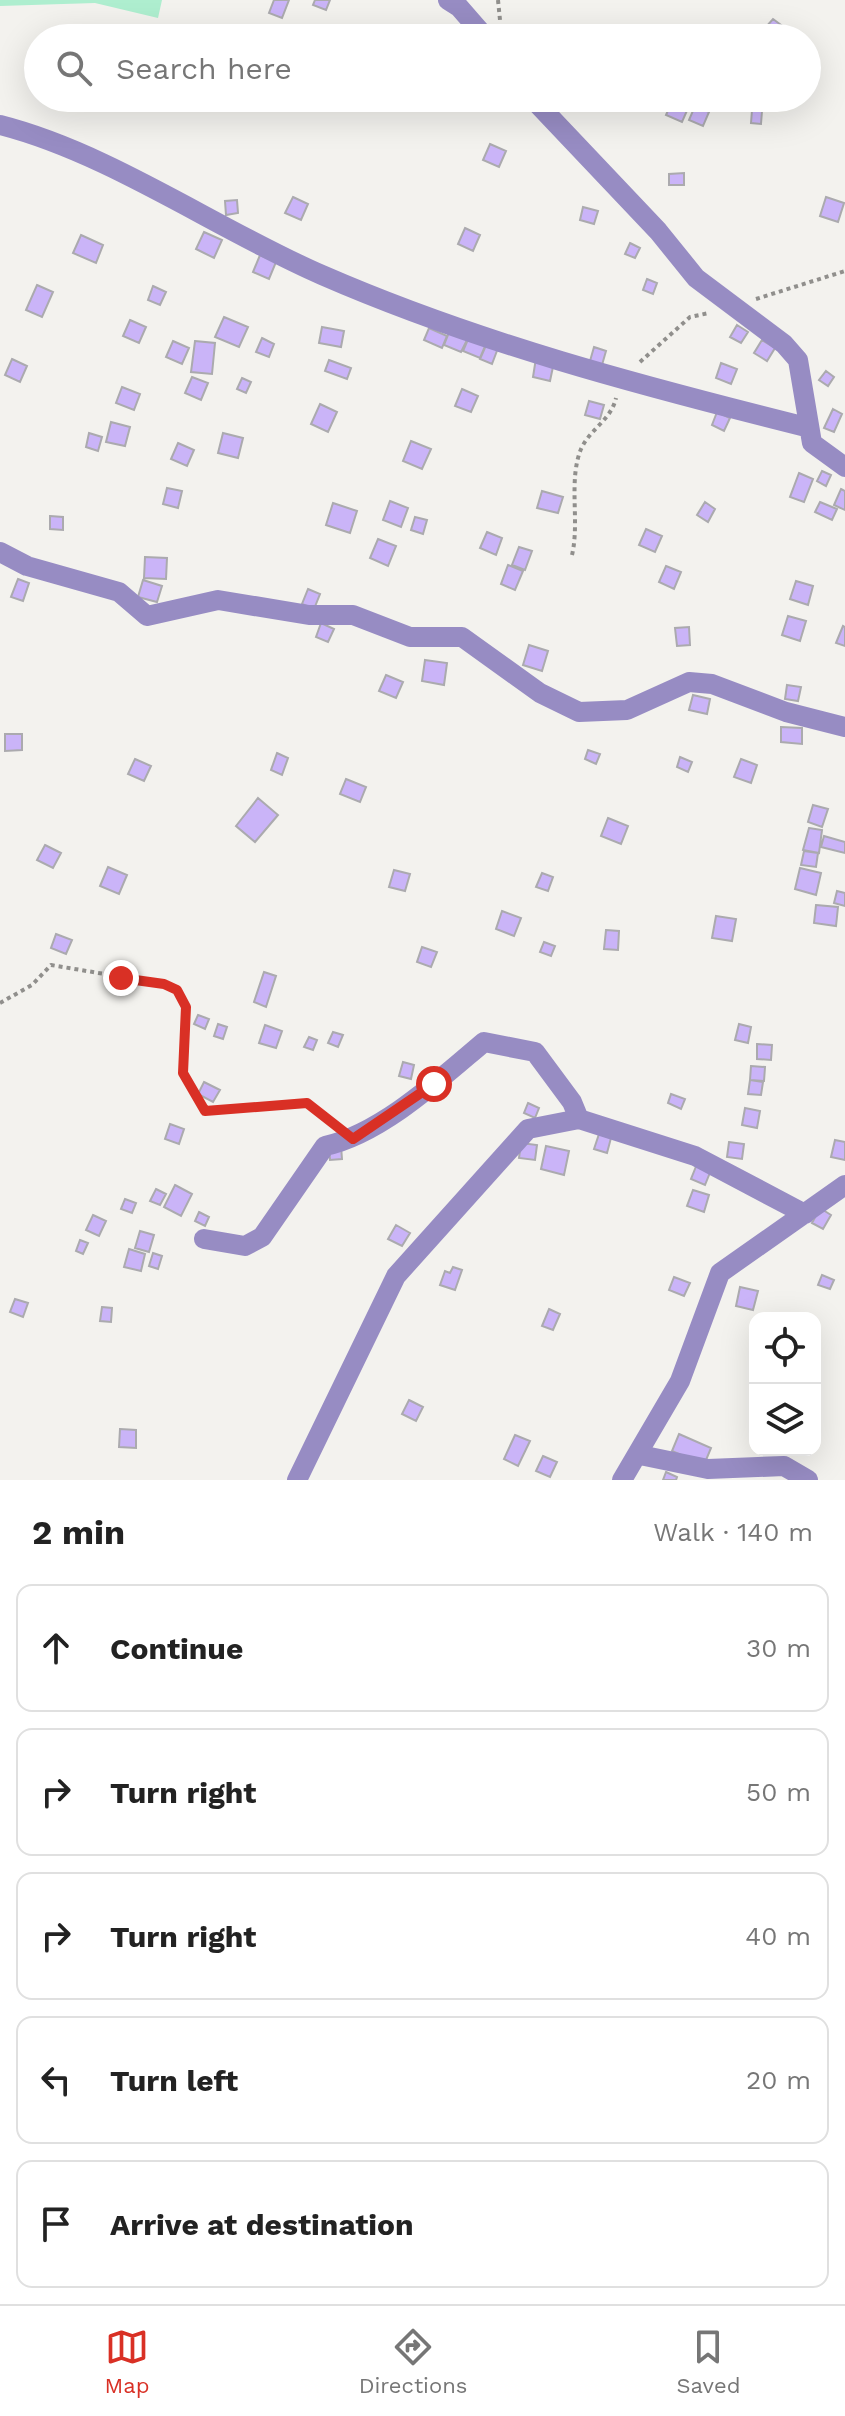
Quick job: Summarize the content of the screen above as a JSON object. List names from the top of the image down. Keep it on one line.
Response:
{"page":{"search":"Search here","heading":["2 min","Walk · 140 m"],"list":[["Continue","30 m"],["Turn right","50 m"],["Turn right","40 m"],["Turn left","20 m"],"Arrive at destination"],"nav":["Map","Directions","Saved"]}}
